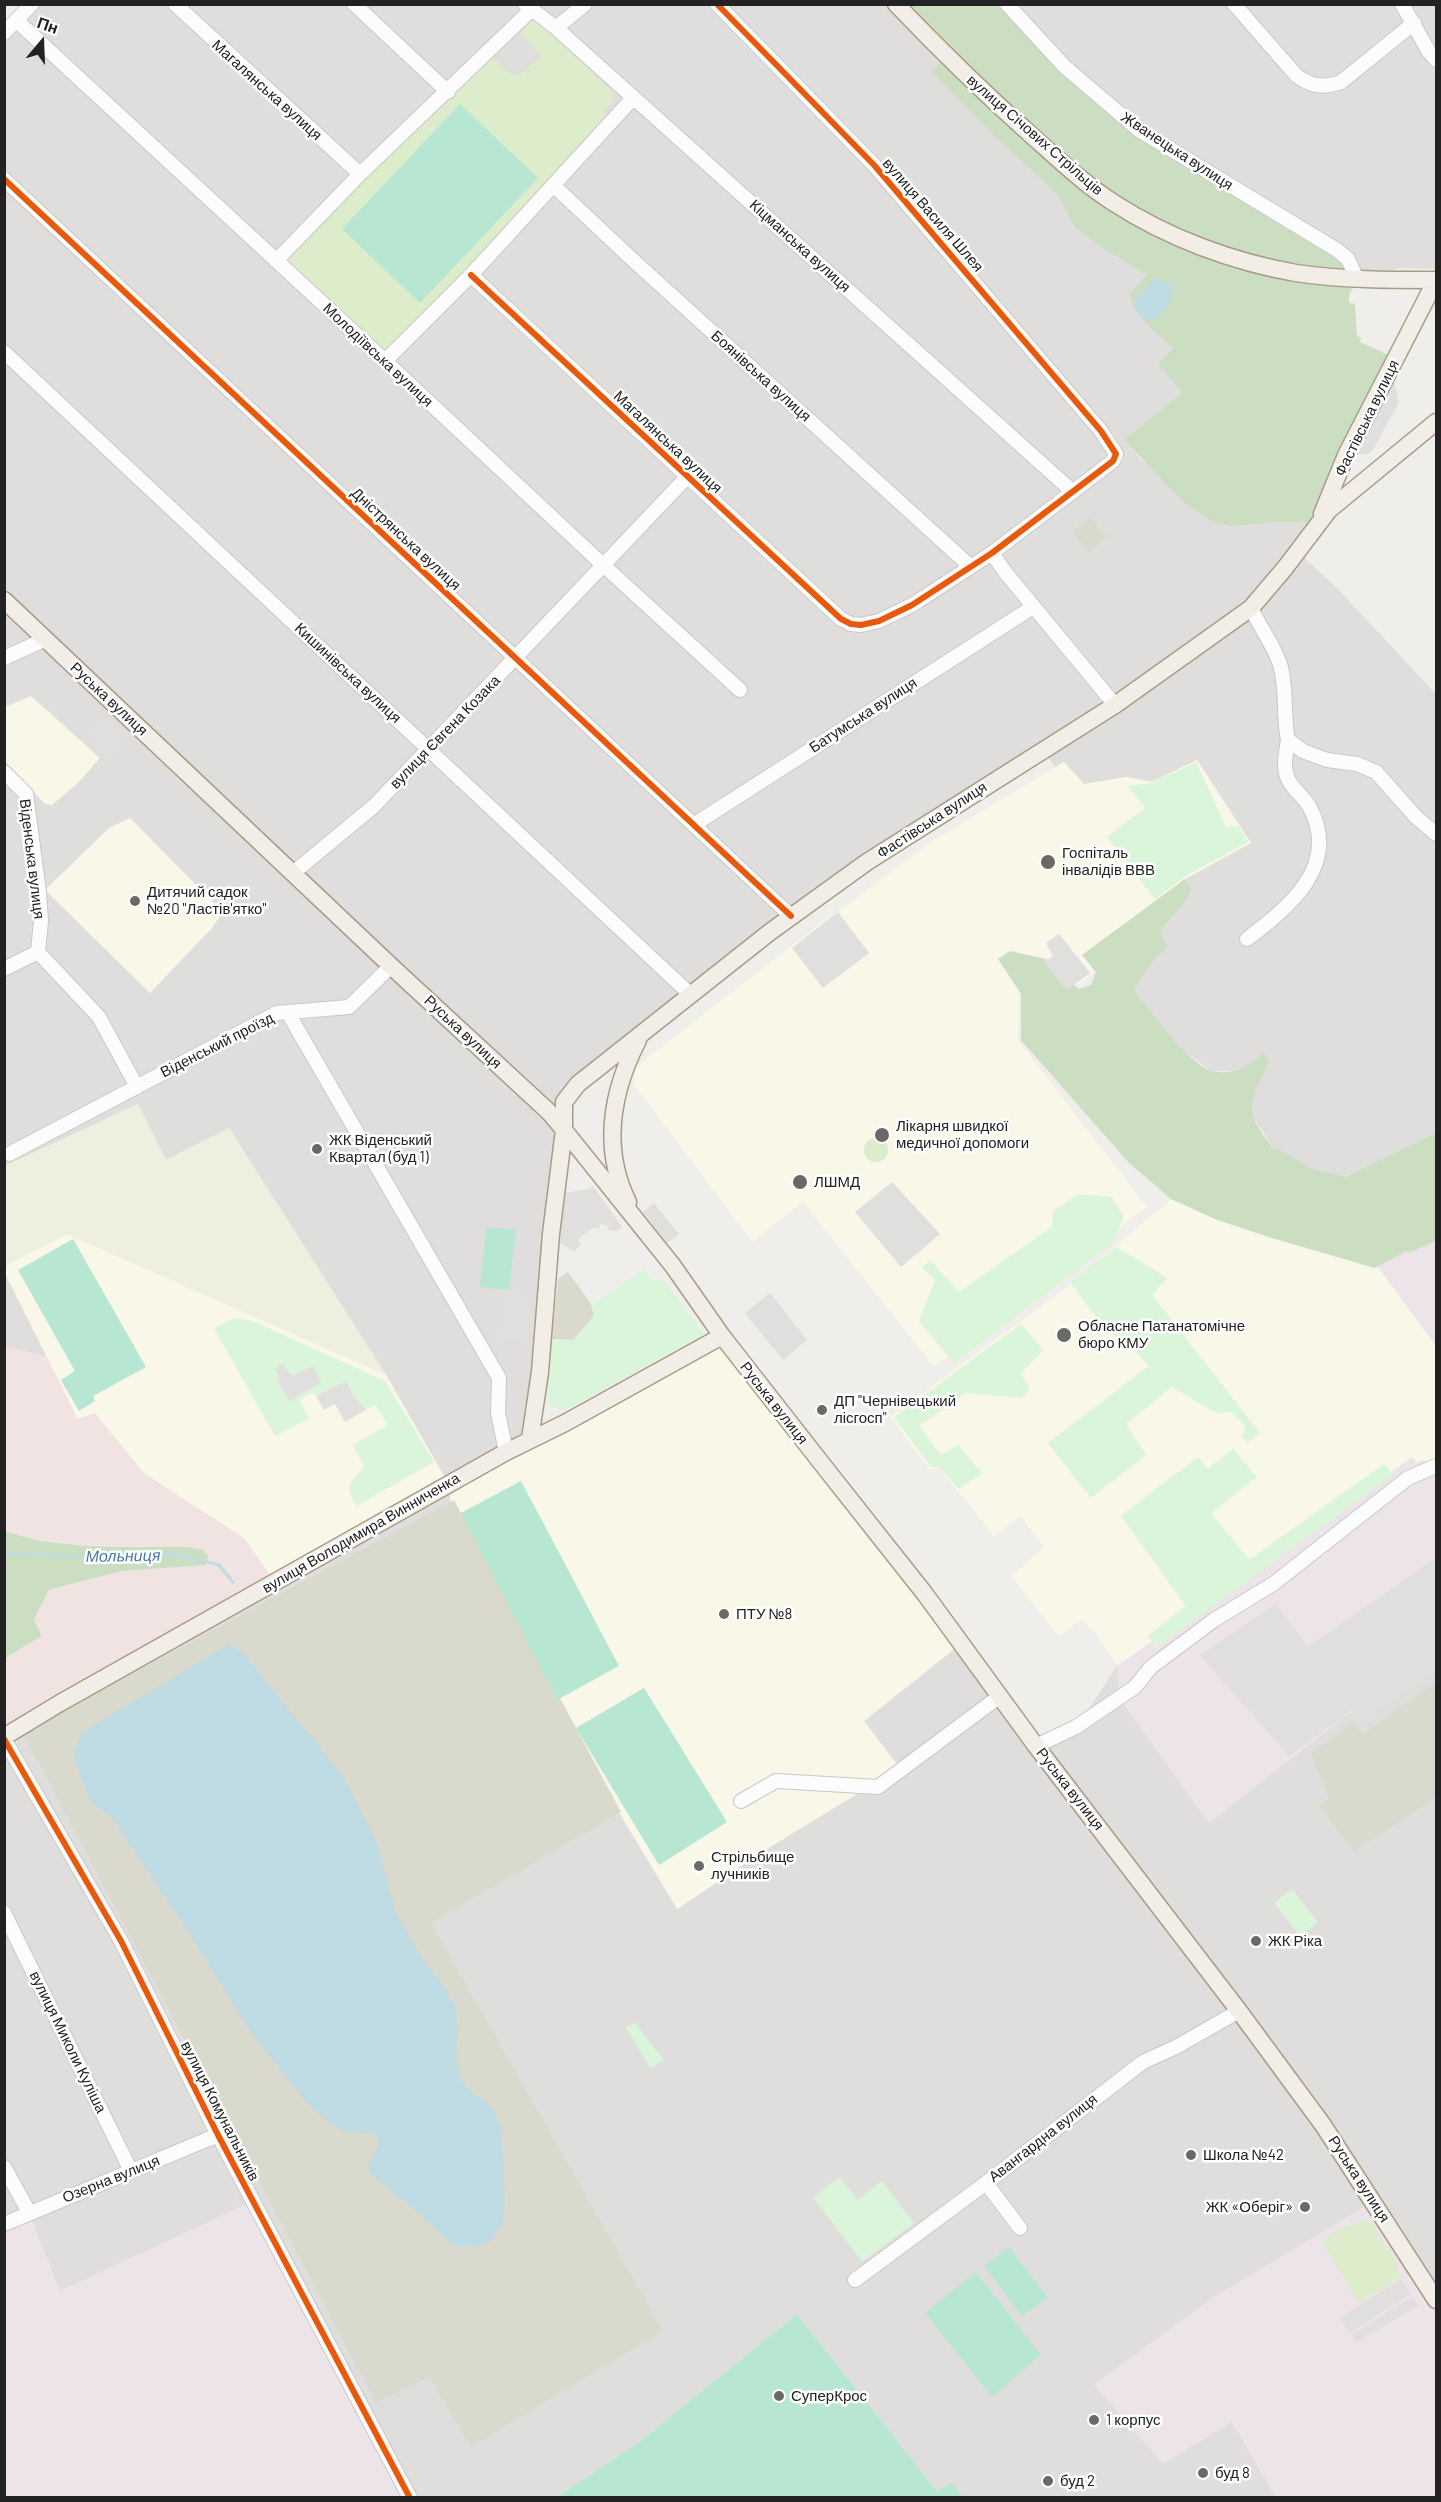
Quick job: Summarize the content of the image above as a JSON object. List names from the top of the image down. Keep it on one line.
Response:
{"streets":{"main road":["вулиця Січових Стрільців","Фастівська вулиця","Руська вулиця","вулиця Володимира Винниченка"],"street":["Магалянська вулиця","Жванецька вулиця","вулиця Василя Шлея","Кіцманська вулиця","Молодіївська вулиця","Боянівська вулиця","Дністрянська вулиця","Кишинівська вулиця","Батумська вулиця","вулиця Євгена Козака","Віденська вулиця","Віденський проїзд","вулиця Миколи Куліша","вулиця Комунальників","Авангардна вулиця","Озерна вулиця"]},"crossings":[["Магалянська вулиця","Боянівська вулиця"],["Магалянська вулиця","вулиця Євгена Козака"],["вулиця Січових Стрільців","Жванецька вулиця"],["вулиця Січових Стрільців","Фастівська вулиця"],["вулиця Василя Шлея","Кіцманська вулиця"],["Молодіївська вулиця","вулиця Євгена Козака"],["Фастівська вулиця","Дністрянська вулиця"],["Фастівська вулиця","Кишинівська вулиця"],["Фастівська вулиця","Руська вулиця"],["Фастівська вулиця","вулиця Володимира Винниченка"],["Дністрянська вулиця","Батумська вулиця"],["Дністрянська вулиця","вулиця Євгена Козака"],["Кишинівська вулиця","вулиця Євгена Козака"],["Руська вулиця","вулиця Євгена Козака"],["Руська вулиця","Віденський проїзд"],["Руська вулиця","вулиця Володимира Винниченка"],["Руська вулиця","Авангардна вулиця"],["вулиця Володимира Винниченка","вулиця Комунальників"],["вулиця Миколи Куліша","Озерна вулиця"],["вулиця Комунальників","Озерна вулиця"]],"water":["Мольниця"],"places":["Госпіталь інвалідів ВВВ","Дитячий садок №20 \"Ластів'ятко\"","Лікарня швидкої медичної допомоги","ЖК Віденський Квартал (буд 1)","ЛШМД","Обласне Патанатомічне бюро КМУ","ДП \"Чернівецький лісгосп\"","ПТУ №8","Стрільбище лучників","ЖК Ріка","Школа №42","ЖК «Оберіг»","СуперКрос","1 корпус","буд 8","буд 2"],"north":"top"}
